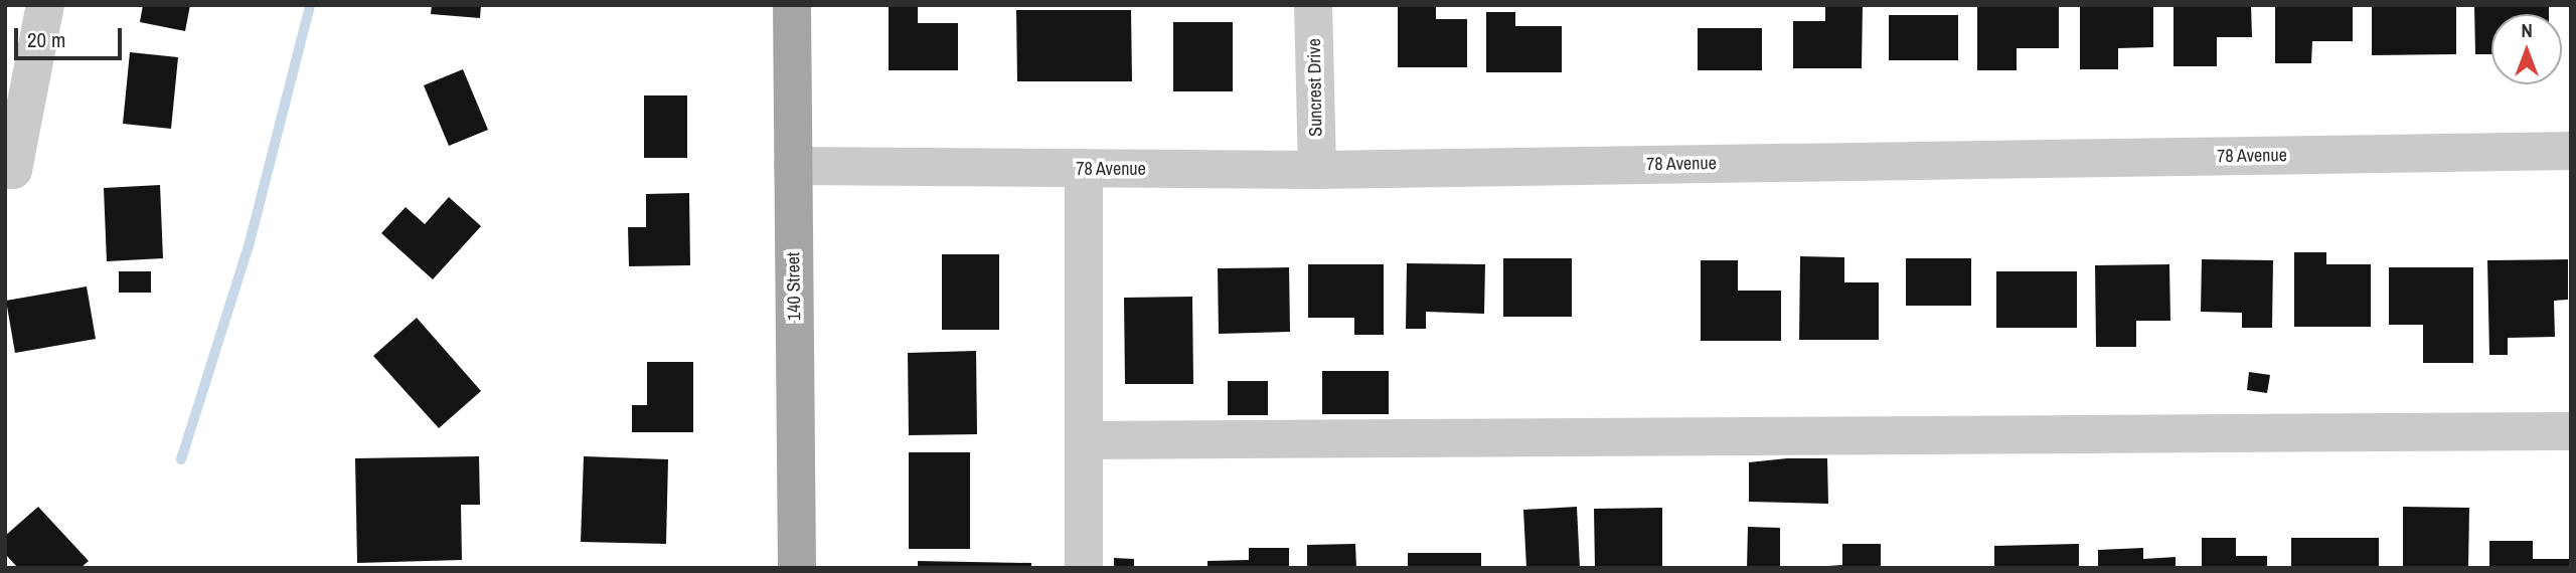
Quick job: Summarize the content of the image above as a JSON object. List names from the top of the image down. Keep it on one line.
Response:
{"streets":{"main road":["140 Street"],"street":["Suncrest Drive","78 Avenue"]},"crossings":[["Suncrest Drive","78 Avenue"],["78 Avenue","140 Street"]],"scale_bar":"20 m","north":"top"}
